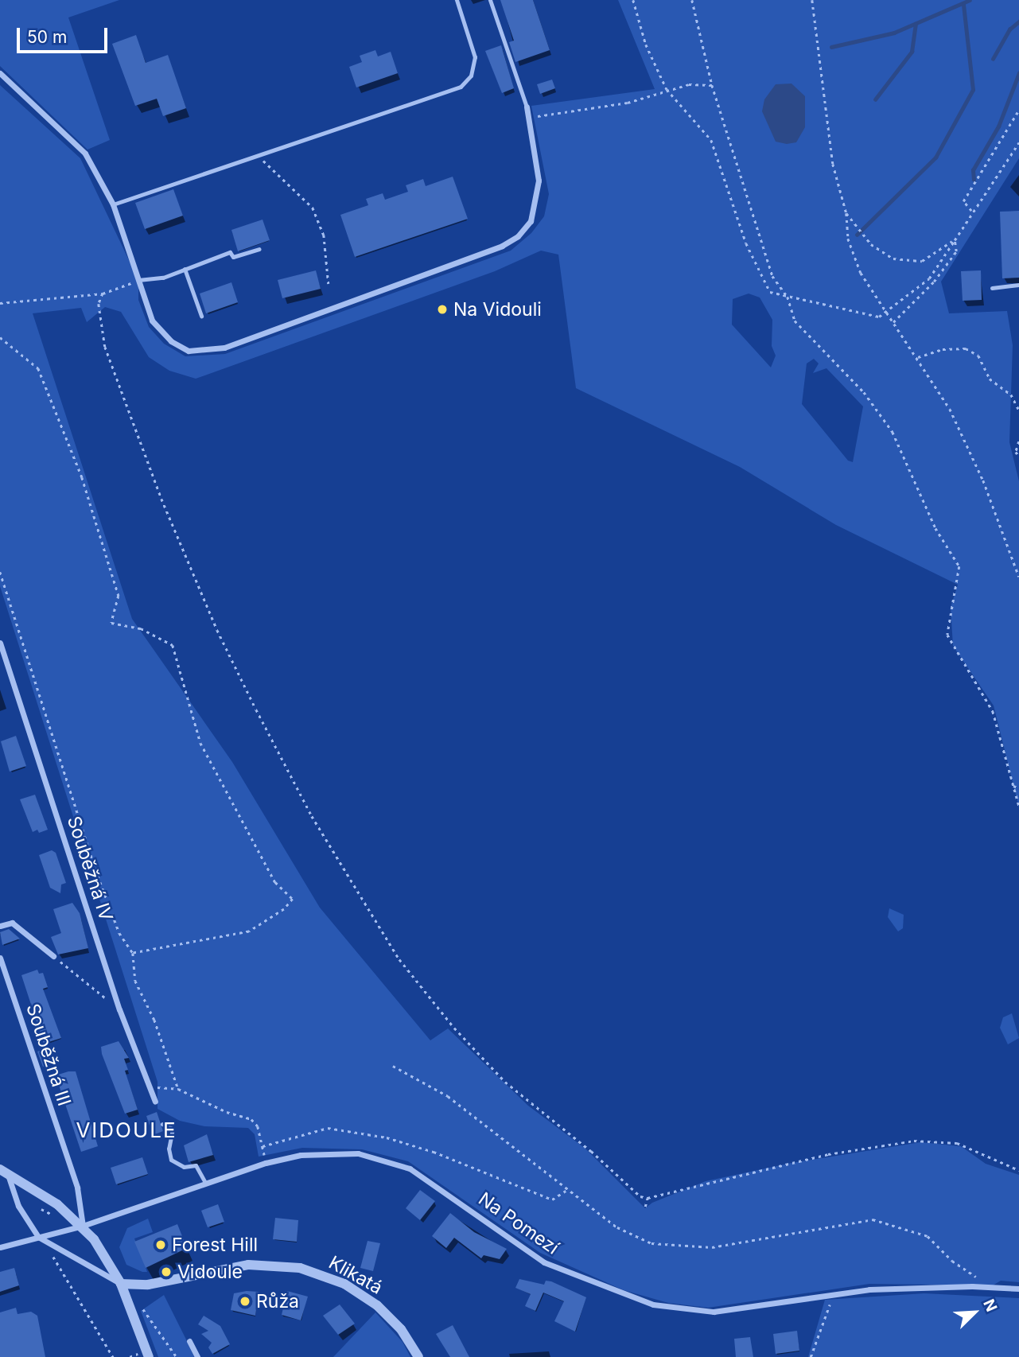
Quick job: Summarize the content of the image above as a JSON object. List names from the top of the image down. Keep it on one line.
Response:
{"streets":{"street":["Souběžná Ⅳ","Souběžná Ⅲ","Na Pomezí","Klikatá"]},"crossings":[["Souběžná Ⅲ","Na Pomezí"]],"districts":["VIDOULE"],"places":["Na Vidouli","Forest Hill","Vidoule","Růža"],"scale_bar":"50 m","north":"top right"}
